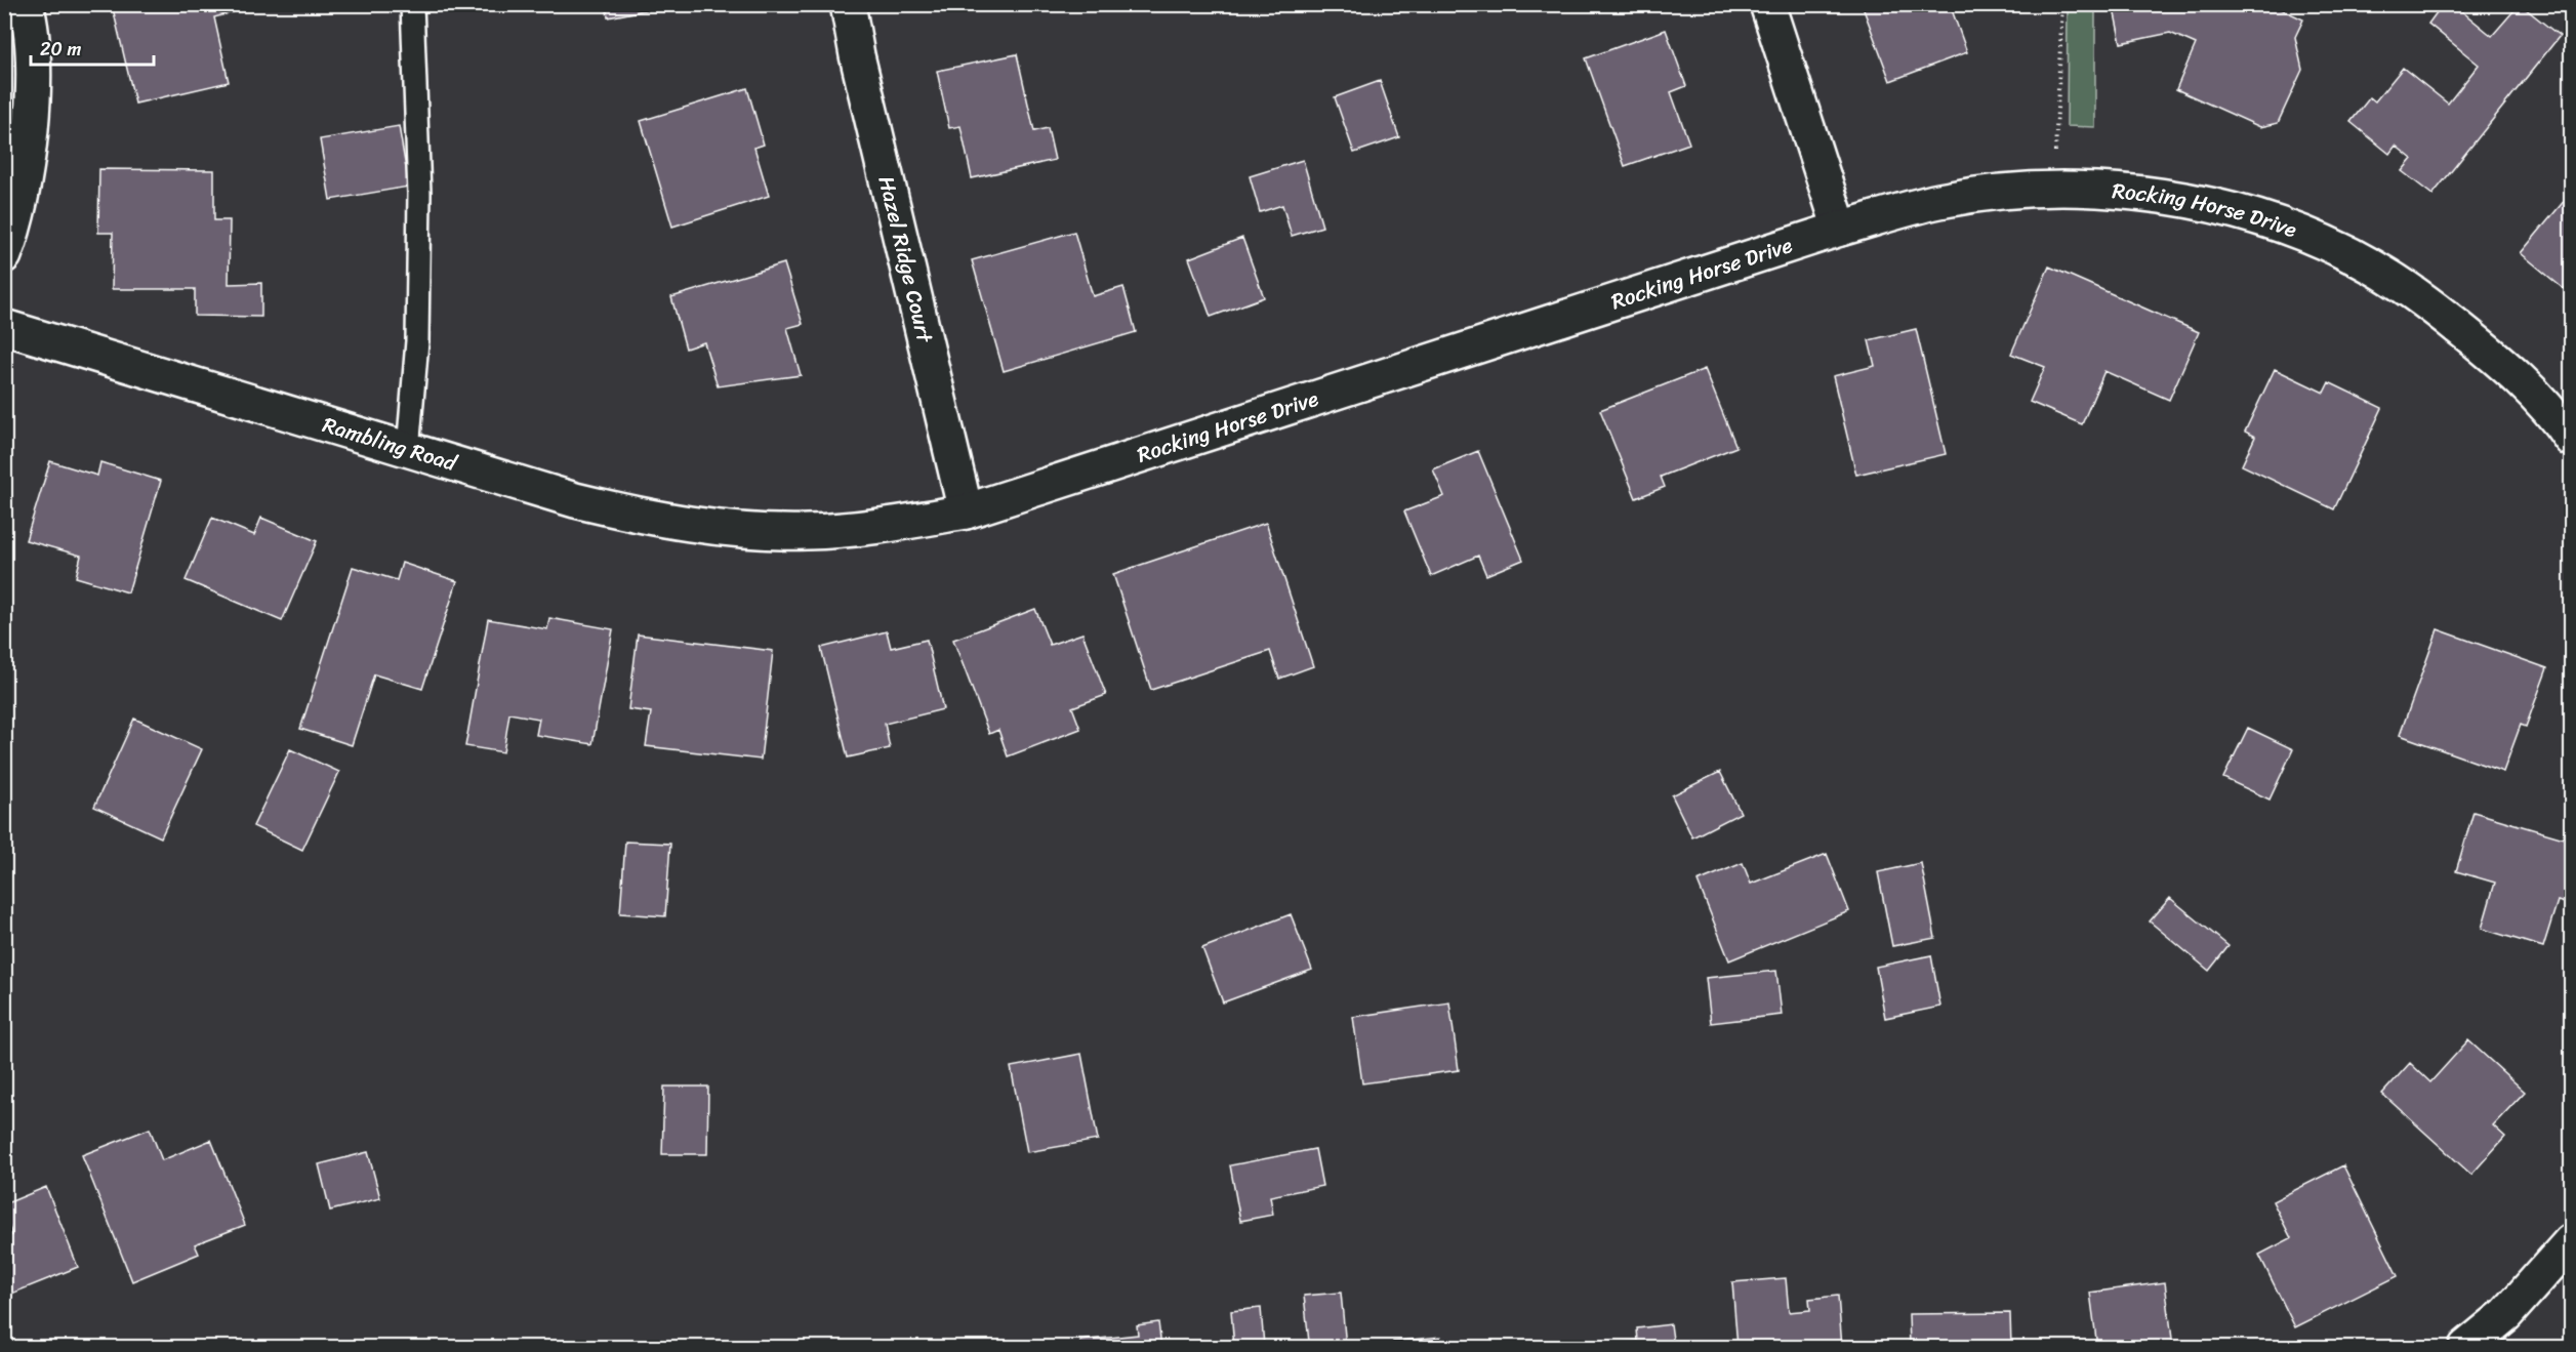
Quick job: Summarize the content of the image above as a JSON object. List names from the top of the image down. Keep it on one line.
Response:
{"streets":{"street":["Rocking Horse Drive","Hazel Ridge Court","Rambling Road"]},"crossings":[["Rocking Horse Drive","Hazel Ridge Court"],["Rocking Horse Drive","Rambling Road"]],"scale_bar":"20 m"}
